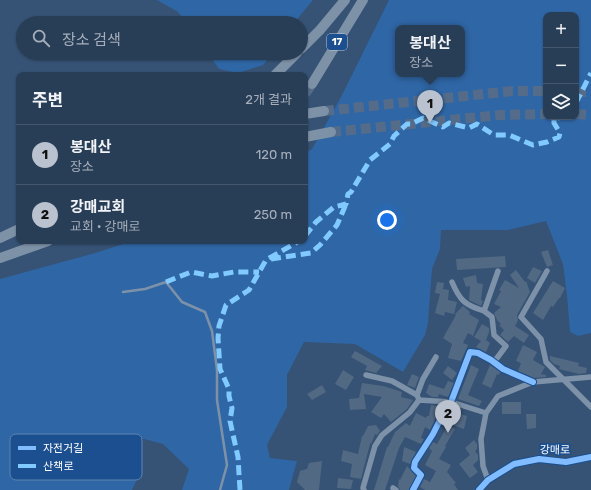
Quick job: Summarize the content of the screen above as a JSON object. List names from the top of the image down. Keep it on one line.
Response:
{"streets":{"highway":["17"],"street":["강매로"]},"legend":["자전거길","산책로"],"page":{"map_buttons":["+","−"],"search":"장소 검색","popup":["봉대산","장소"],"heading":["주변","2개 결과"],"pins":["1","2"],"list":[{"mark":"1","name":"봉대산","note":"장소","value":"120 m"},{"mark":"2","name":"강매교회","note":"교회 · 강매로","value":"250 m"}]}}
